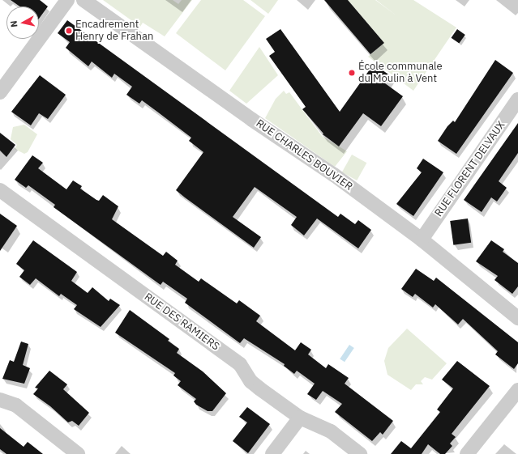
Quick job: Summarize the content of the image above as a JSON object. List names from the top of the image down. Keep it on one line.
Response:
{"streets":{"street":["RUE CHARLES BOUVIER","RUE FLORENT DELVAUX","RUE DES RAMIERS"]},"crossings":[["RUE CHARLES BOUVIER","RUE FLORENT DELVAUX"]],"places":["Encadrement Henry de Frahan","École communale du Moulin à Vent"],"north":"left"}
